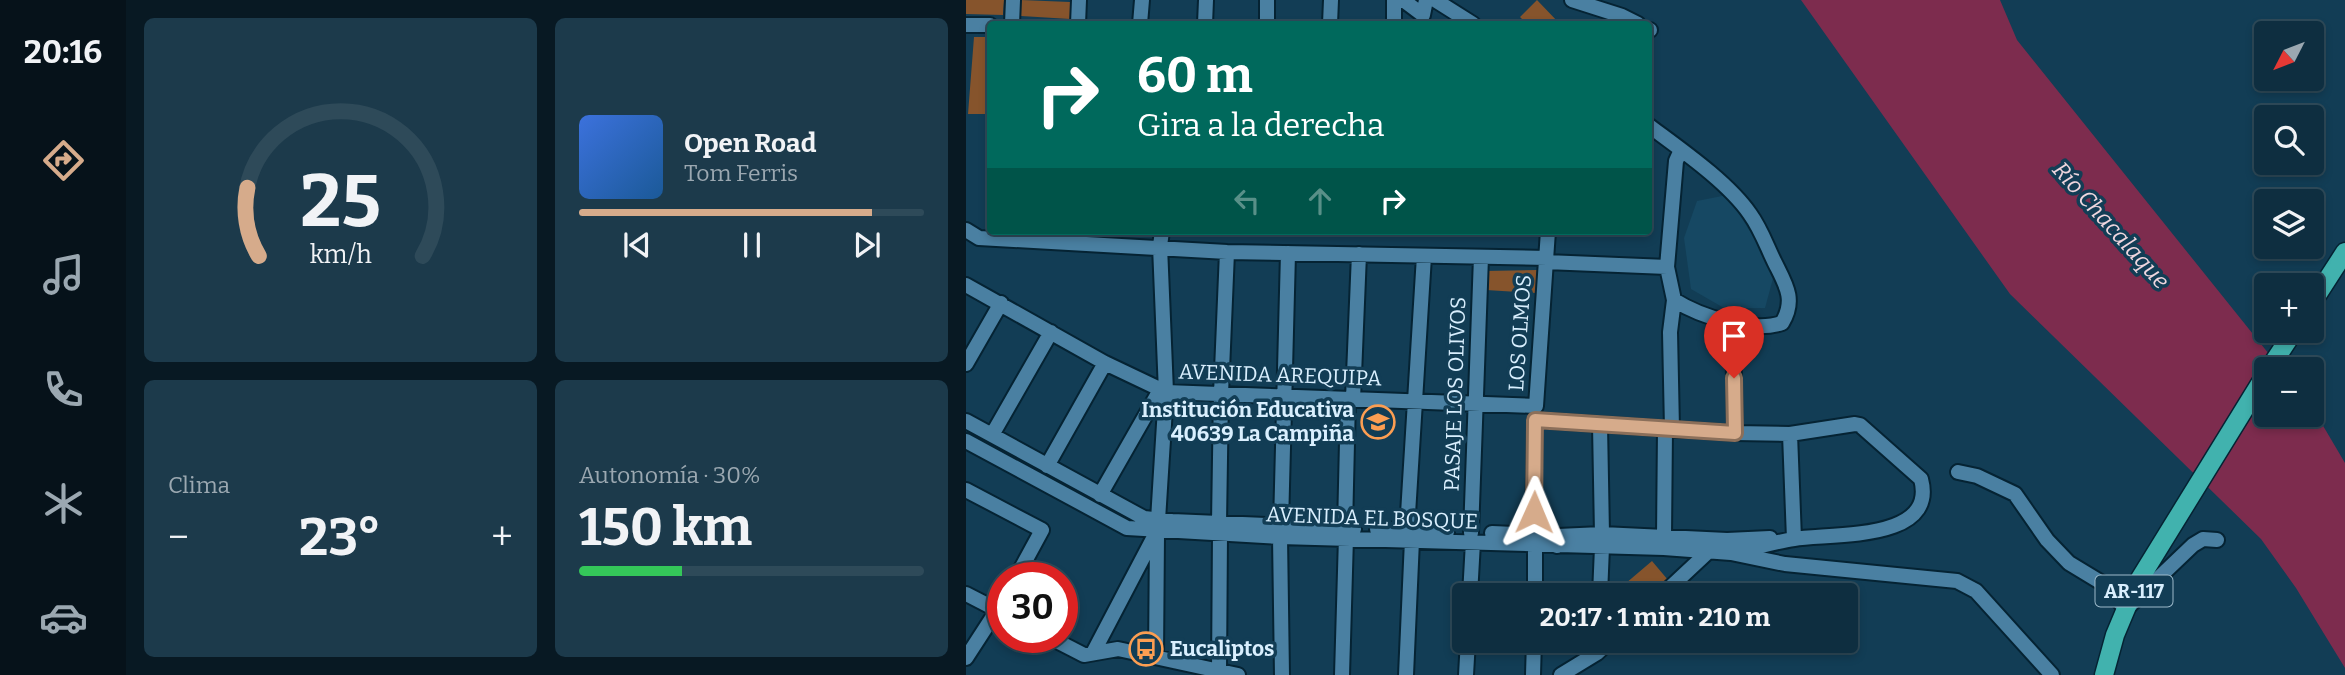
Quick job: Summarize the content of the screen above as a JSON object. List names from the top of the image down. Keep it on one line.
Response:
{"streets":{"main road":["AR-117"],"street":["LOS OLMOS","AVENIDA AREQUIPA","PASAJE LOS OLIVOS","AVENIDA EL BOSQUE"]},"crossings":[["LOS OLMOS","AVENIDA AREQUIPA"],["LOS OLMOS","AVENIDA EL BOSQUE"],["AVENIDA AREQUIPA","PASAJE LOS OLIVOS"],["PASAJE LOS OLIVOS","AVENIDA EL BOSQUE"]],"water":["Río Chacalaque"],"places":{"school or university":["Institución Educativa 40639 La Campiña"],"bus stop":["Eucaliptos"]},"north":"bottom left","page":{"tabs":"20:16","map_buttons":["+","−"],"turn":["60 m","Gira a la derecha"],"song":["Open Road","Tom Ferris"],"tile":["Clima",["Autonomía · 30%","150 km"]],"heat":["−","23°","+"],"limit":"30","trip":"20:17 · 1 min · 210 m","gauge":["25","km/h"]}}
